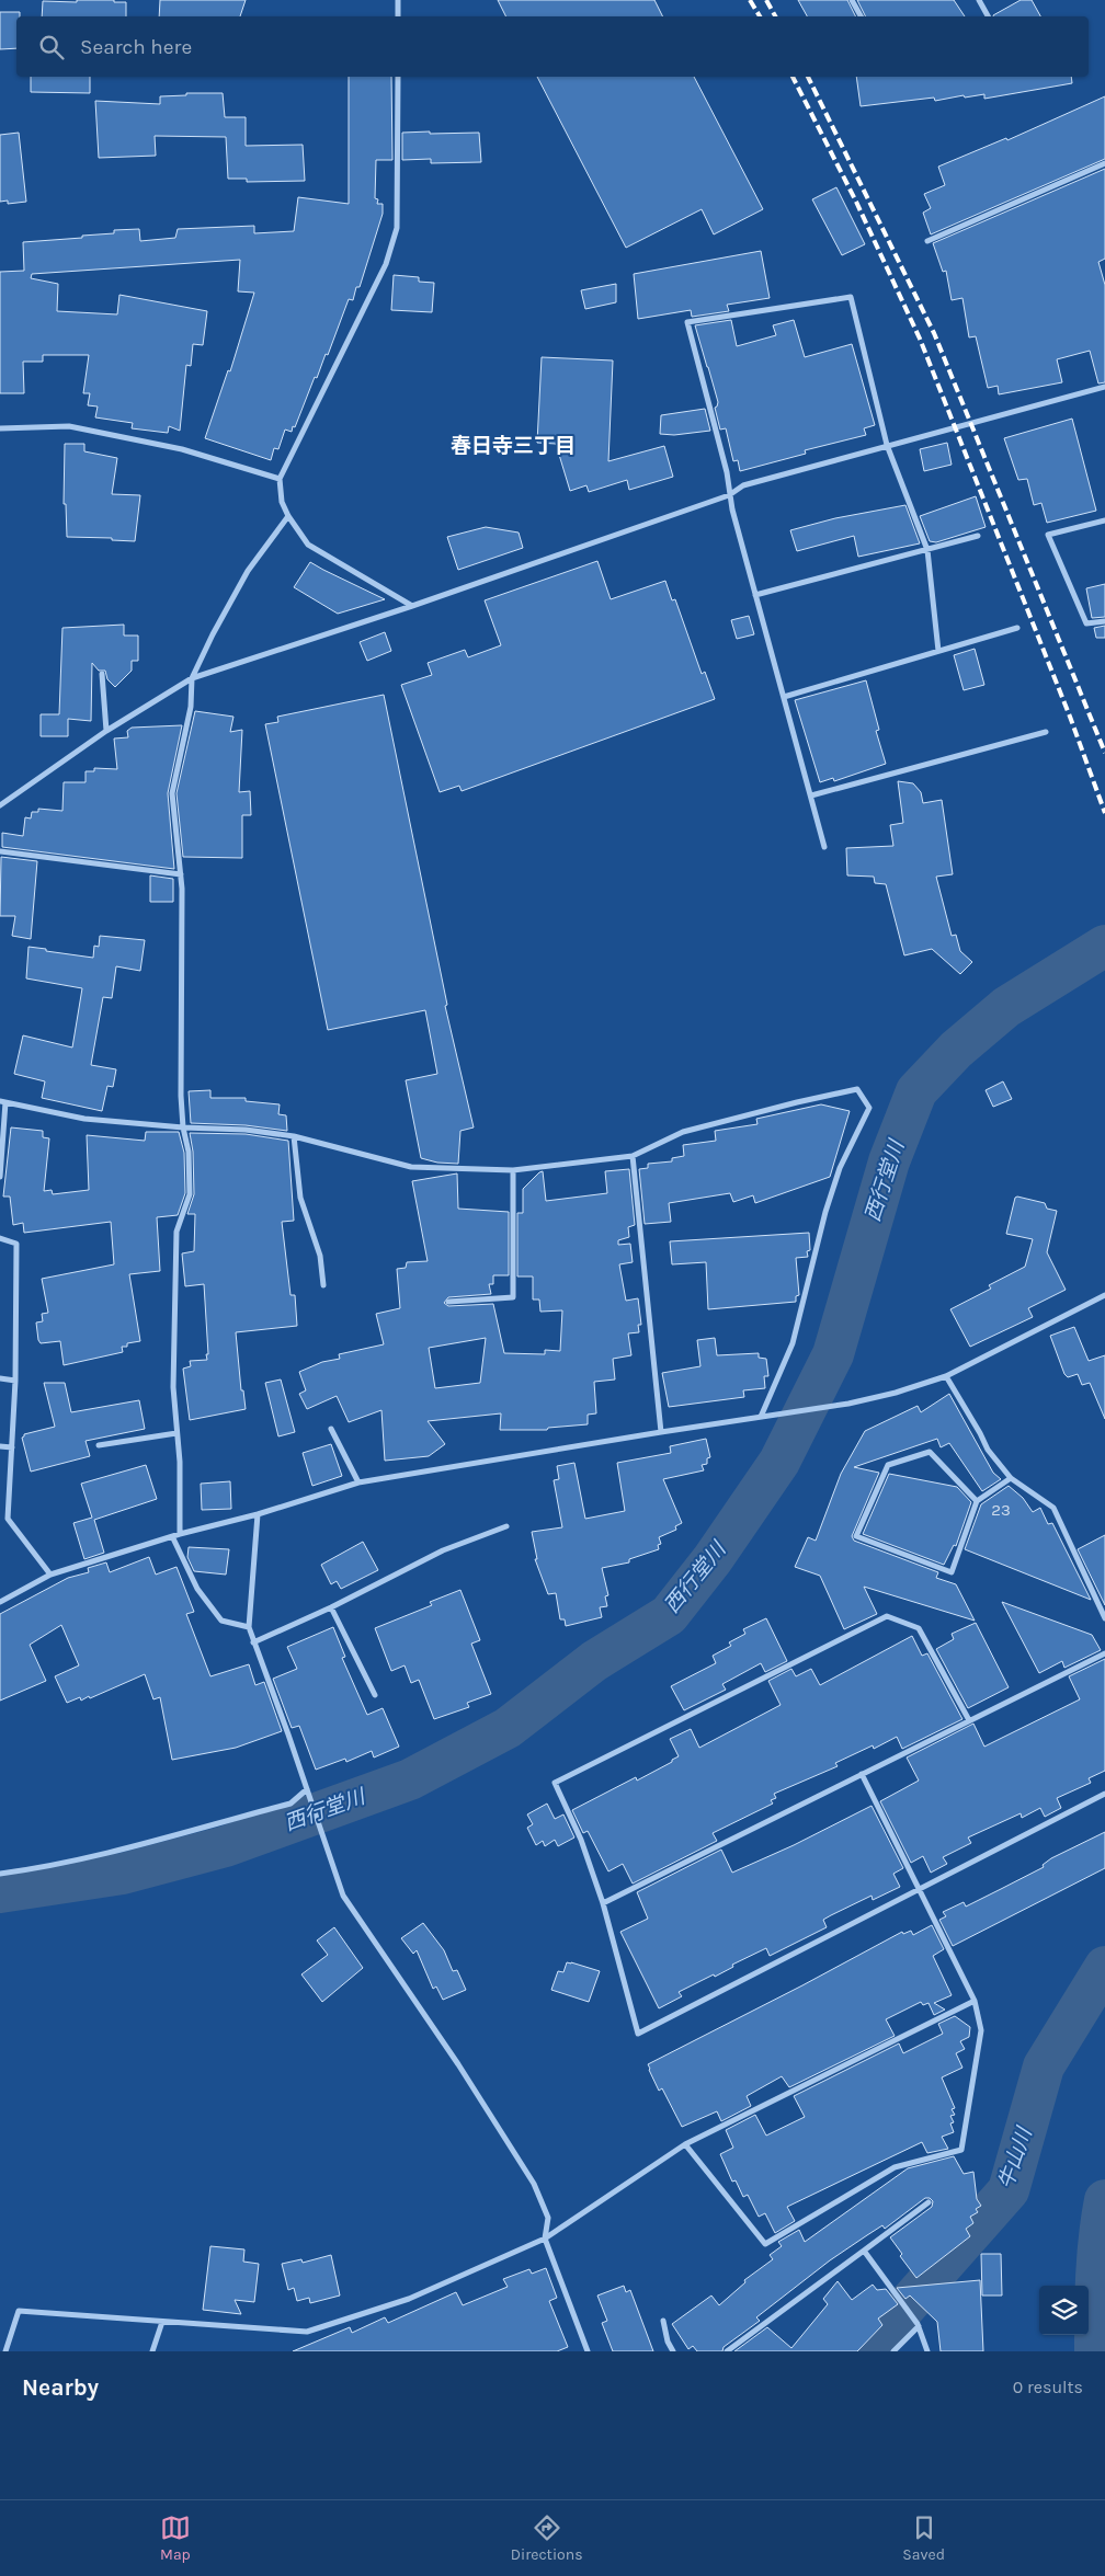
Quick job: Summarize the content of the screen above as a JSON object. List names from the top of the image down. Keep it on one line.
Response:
{"districts":["春日寺三丁目"],"water":["西行堂川","牛山川"],"house_numbers":["23"],"page":{"search":"Search here","heading":["Nearby","0 results"],"nav":["Map","Directions","Saved"]}}
